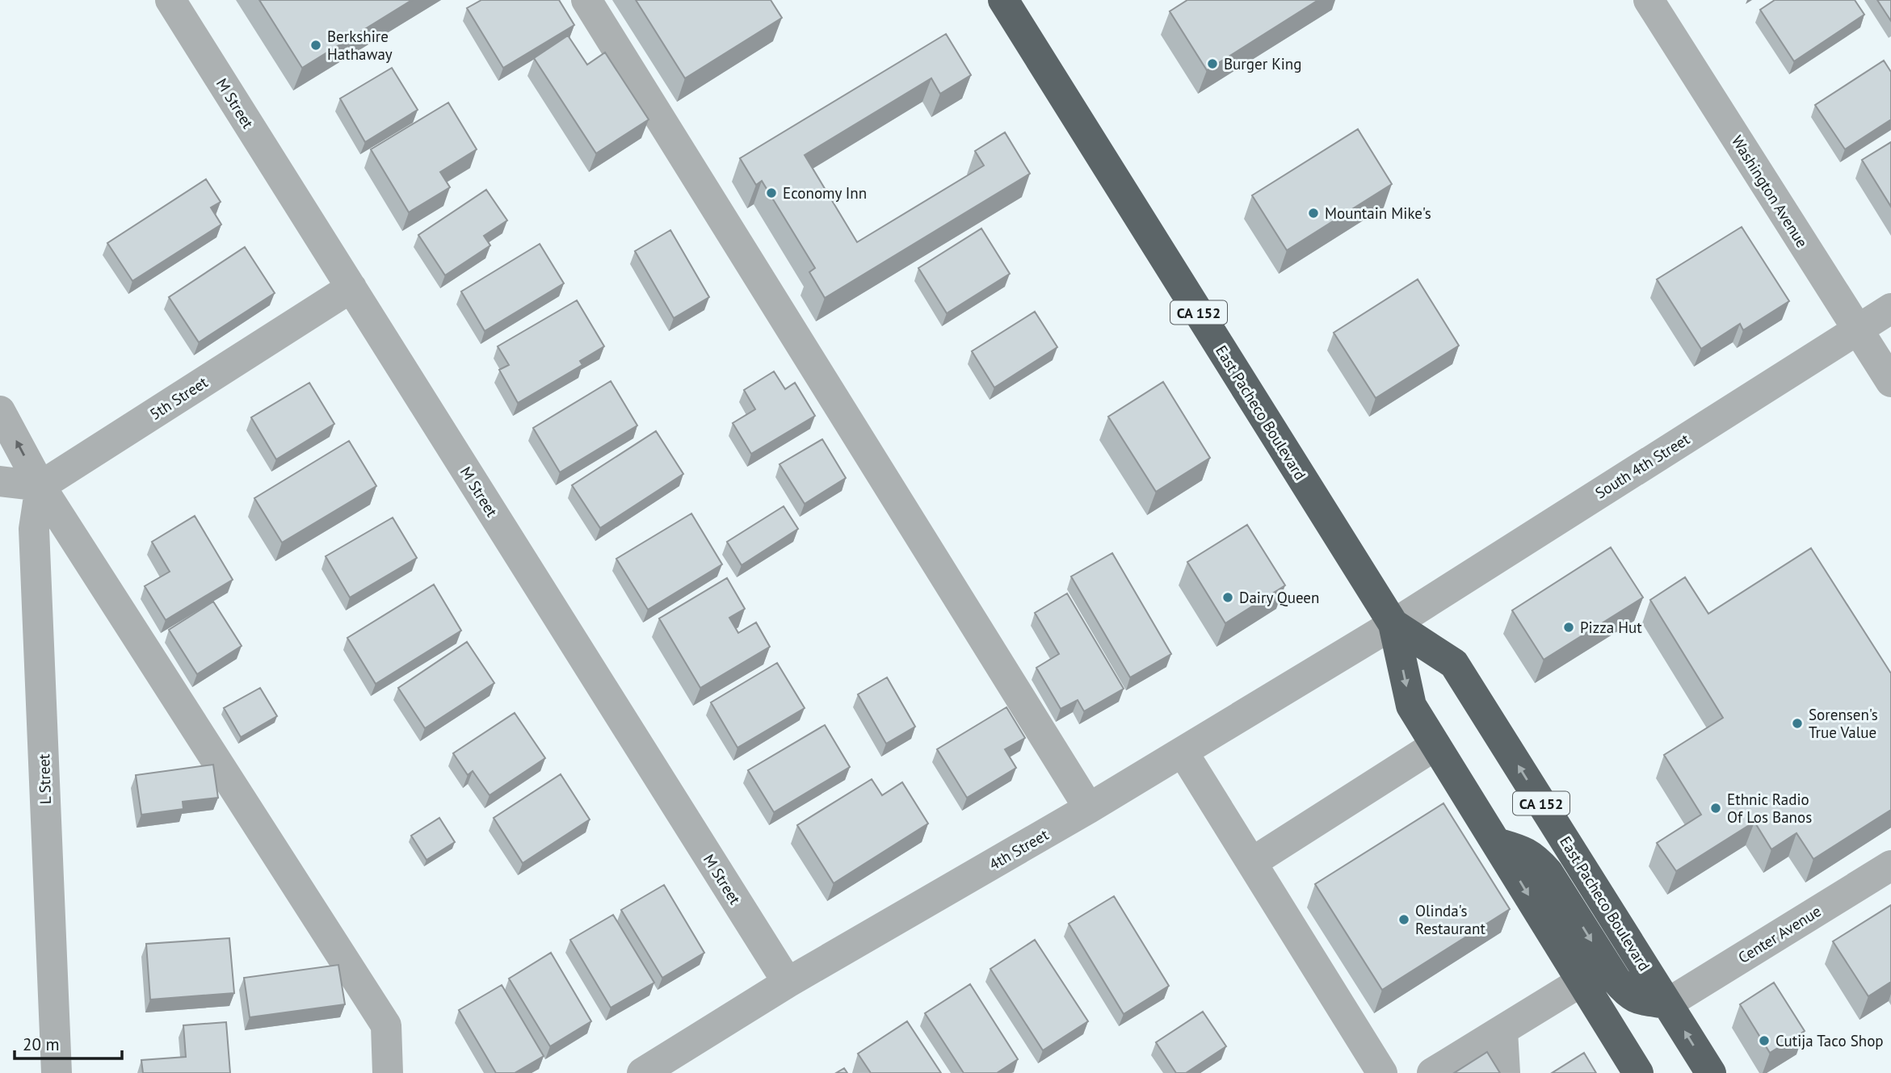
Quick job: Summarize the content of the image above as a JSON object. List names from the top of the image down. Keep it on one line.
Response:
{"streets":{"highway":["CA 152","East Pacheco Boulevard"],"street":["M Street","Washington Avenue","5th Street","South 4th Street","L Street","4th Street","Center Avenue"]},"crossings":[["M Street","5th Street"],["M Street","4th Street"],["Washington Avenue","South 4th Street"],["CA 152","East Pacheco Boulevard"],["CA 152","Center Avenue"],["5th Street","L Street"],["East Pacheco Boulevard","South 4th Street"],["East Pacheco Boulevard","4th Street"],["East Pacheco Boulevard","Center Avenue"],["South 4th Street","4th Street"]],"places":["Berkshire Hathaway","Burger King","Economy Inn","Mountain Mike's","Dairy Queen","Pizza Hut","Sorensen's True Value","Ethnic Radio Of Los Banos","Olinda's Restaurant","Cutija Taco Shop"],"scale_bar":"20 m"}
